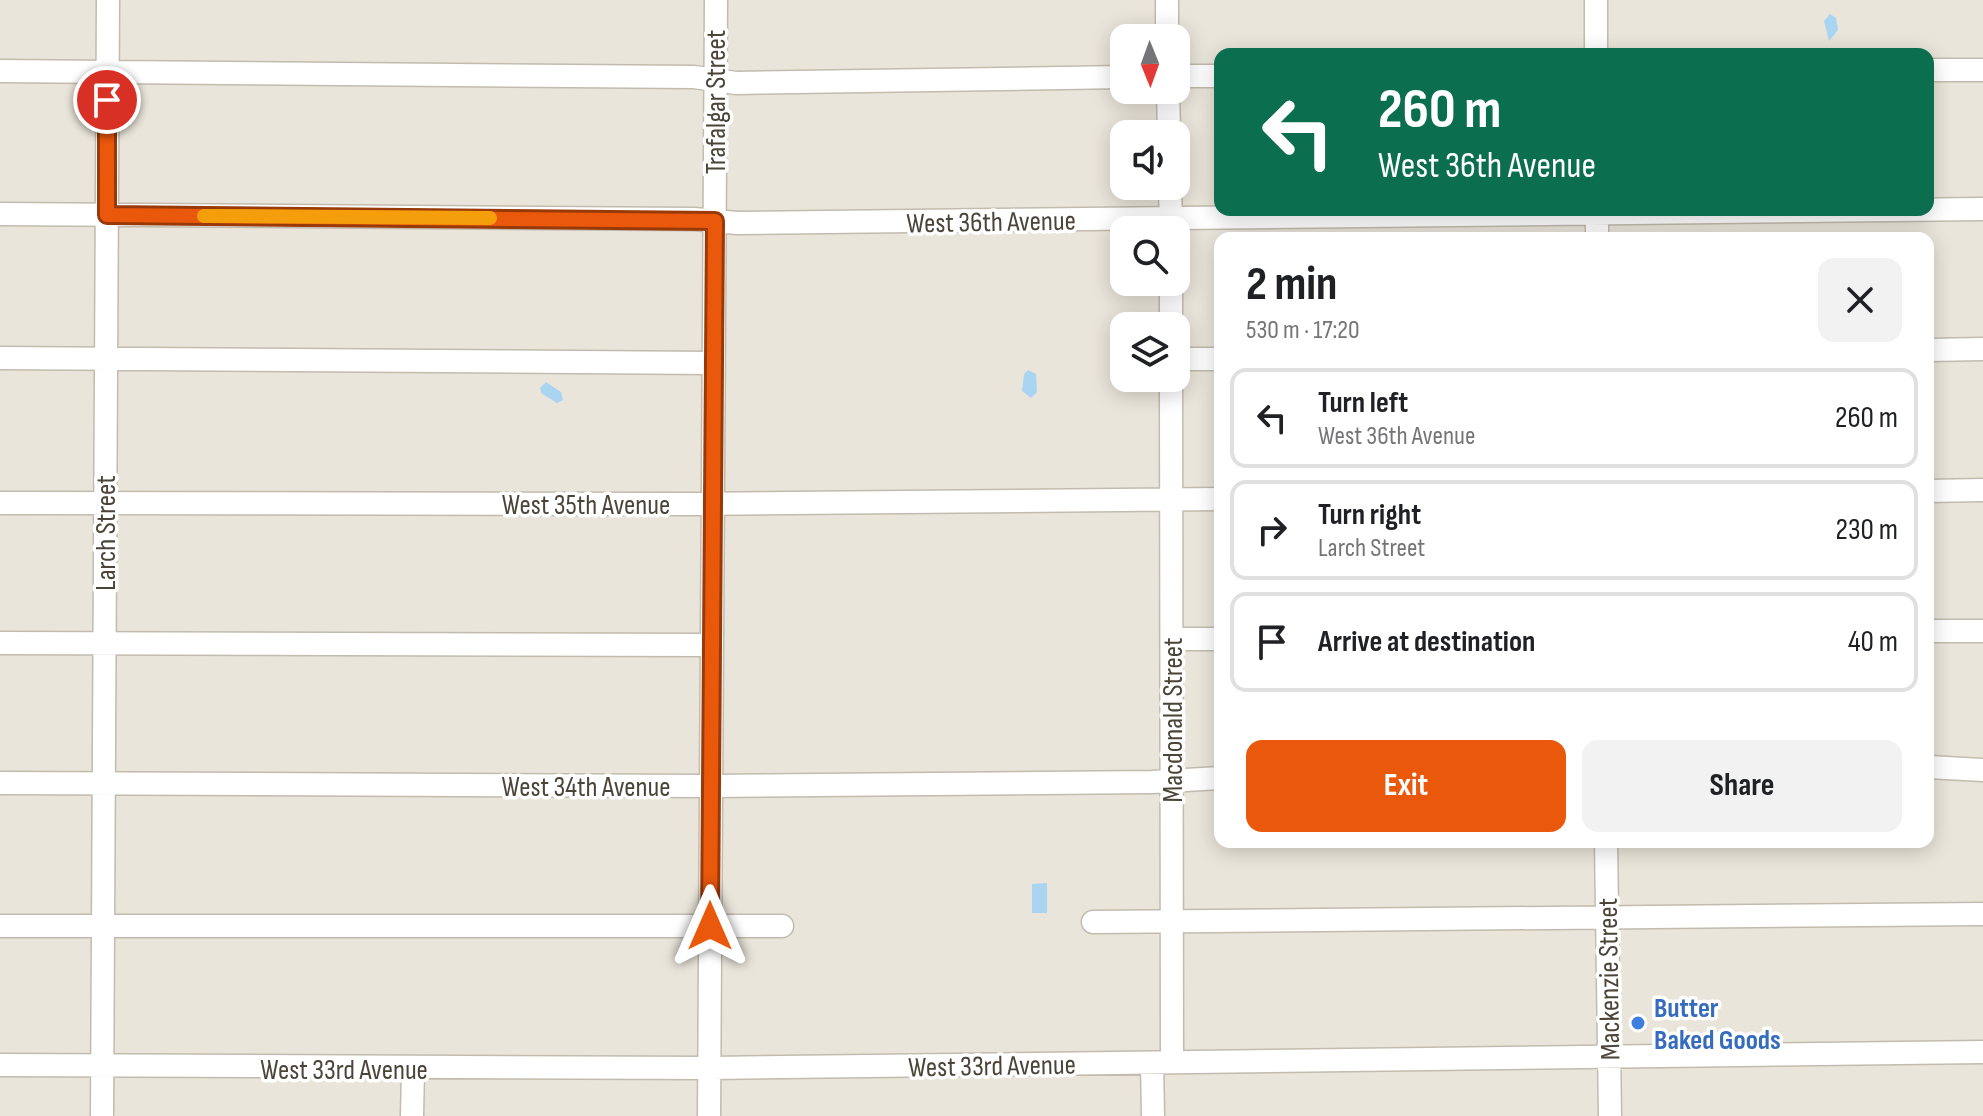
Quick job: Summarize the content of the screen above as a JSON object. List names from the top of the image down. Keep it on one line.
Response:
{"streets":{"street":["Trafalgar Street","West 36th Avenue","West 35th Avenue","Larch Street","Macdonald Street","West 34th Avenue","Mackenzie Street","West 33rd Avenue"]},"crossings":[["Trafalgar Street","West 36th Avenue"],["Trafalgar Street","West 35th Avenue"],["Trafalgar Street","West 34th Avenue"],["Trafalgar Street","West 33rd Avenue"],["West 36th Avenue","Larch Street"],["West 35th Avenue","Larch Street"],["West 35th Avenue","Macdonald Street"],["Larch Street","West 34th Avenue"],["Larch Street","West 33rd Avenue"],["Macdonald Street","West 34th Avenue"],["Macdonald Street","West 33rd Avenue"],["Mackenzie Street","West 33rd Avenue"]],"places":["Butter Baked Goods"],"north":"bottom","page":{"turn":["260 m","West 36th Avenue"],"heading":["2 min","530 m · 17:20"],"list":[{"name":"Turn left","note":"West 36th Avenue","value":"260 m"},{"name":"Turn right","note":"Larch Street","value":"230 m"},{"name":"Arrive at destination","value":"40 m"}],"buttons":["Exit","Share"]}}
